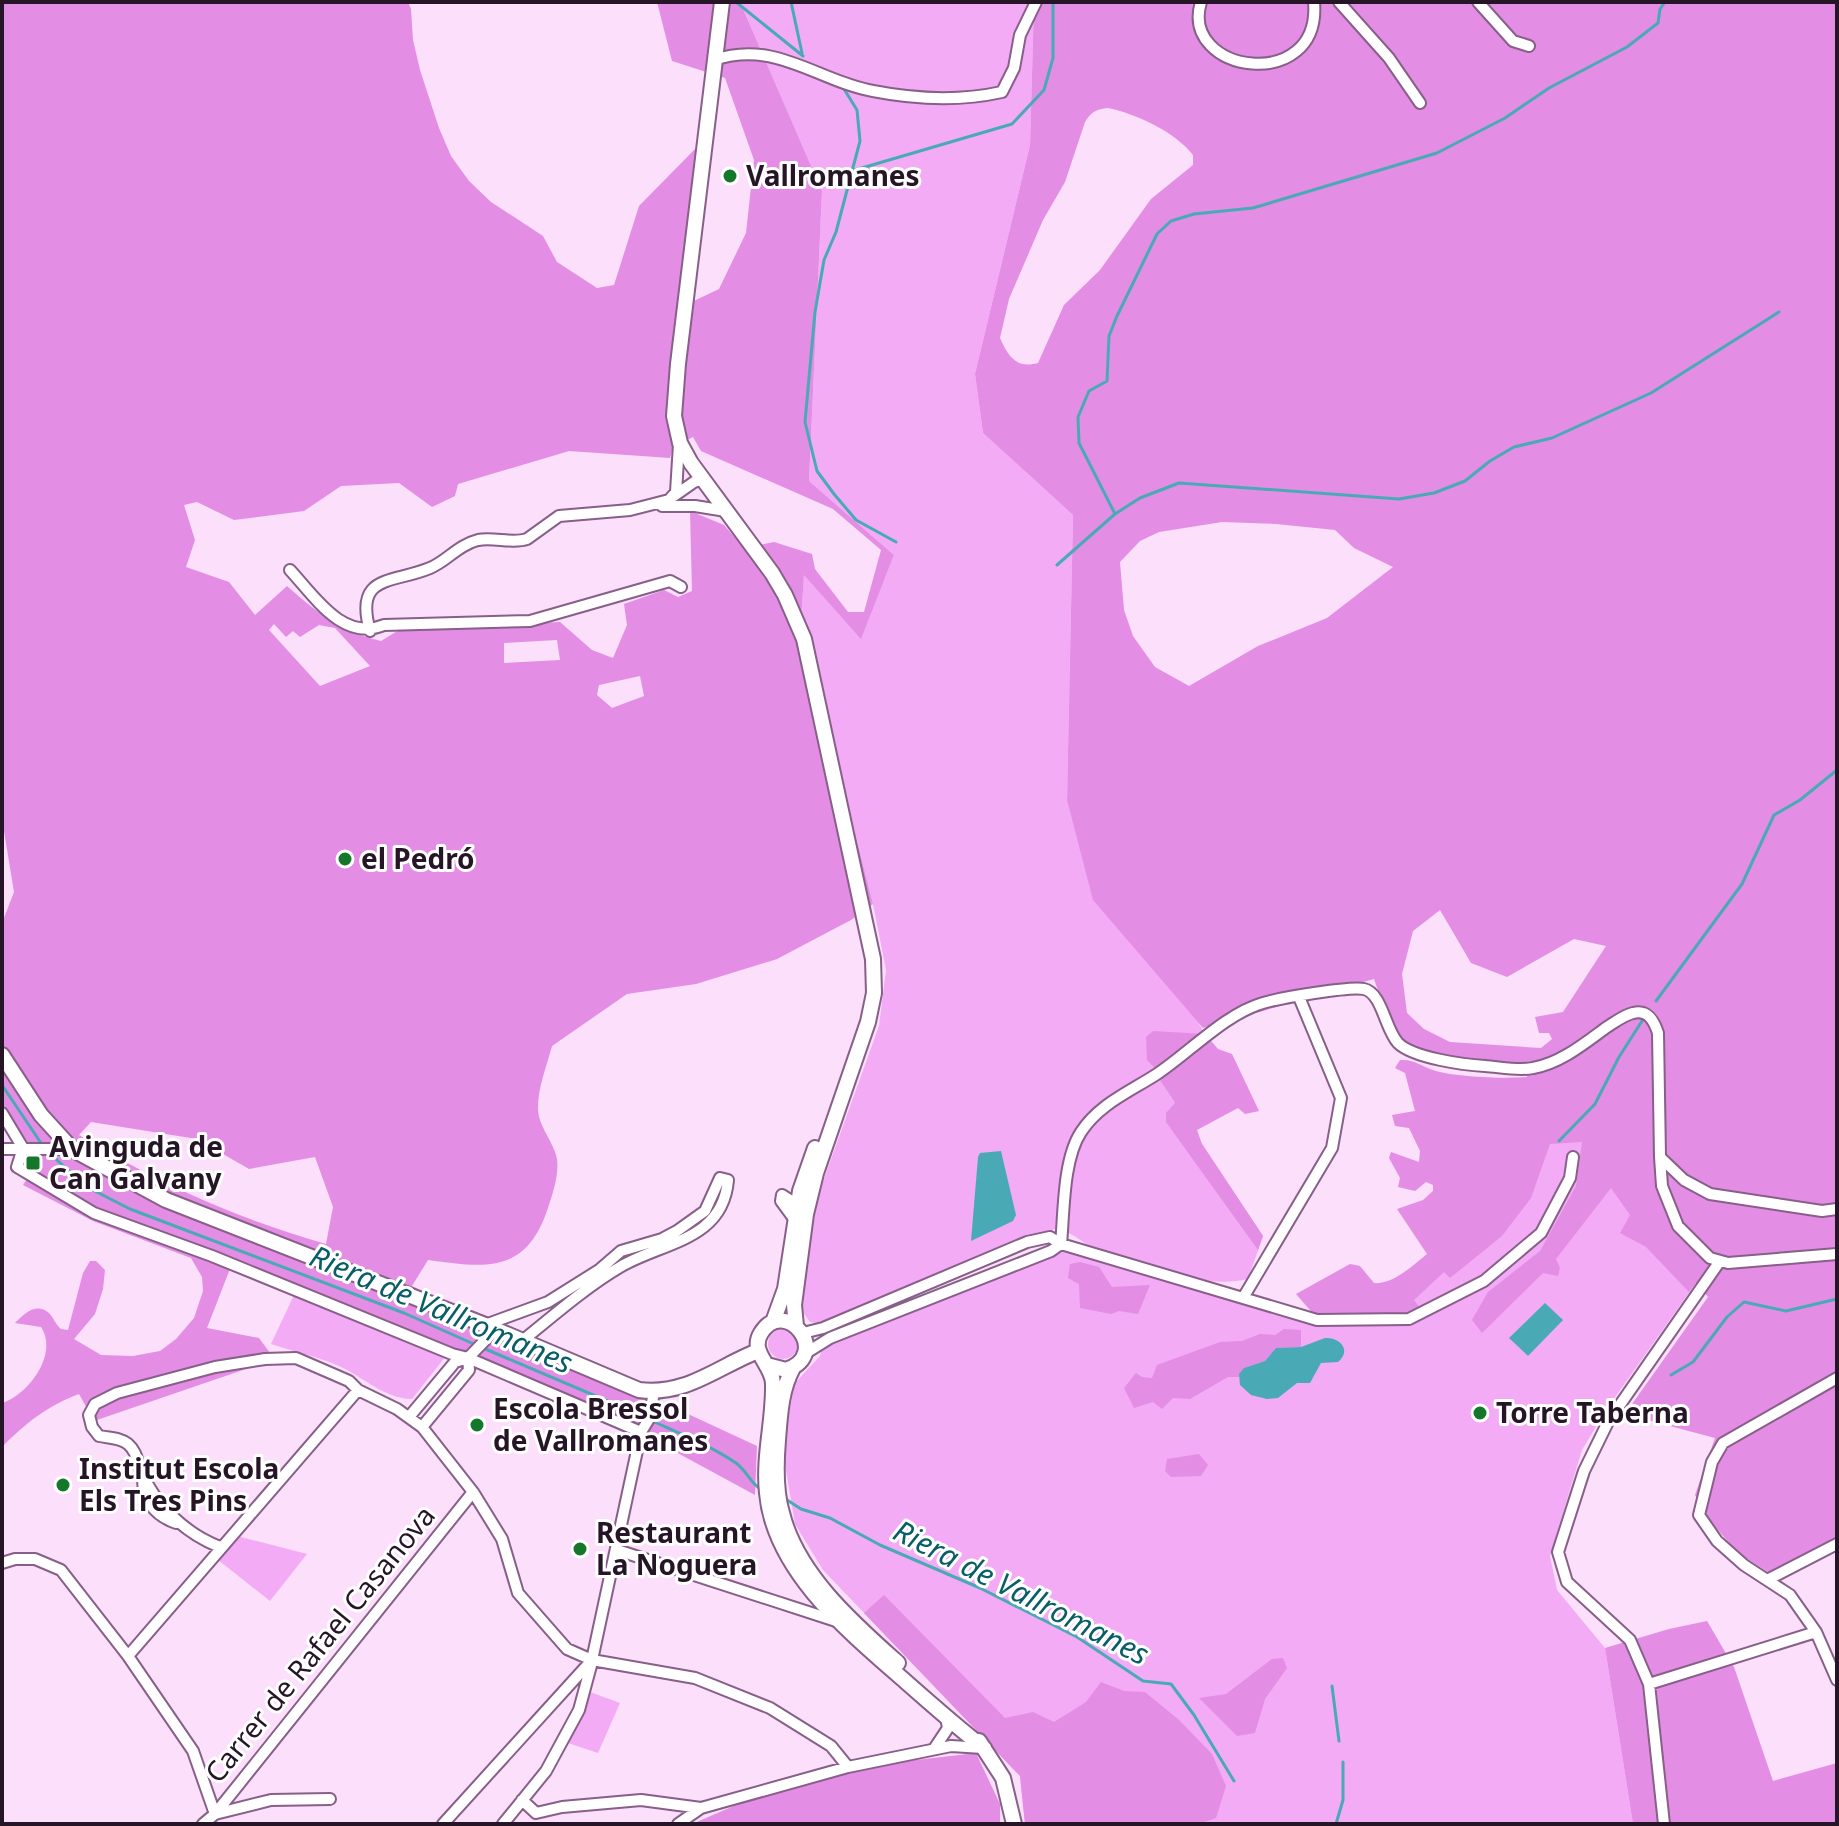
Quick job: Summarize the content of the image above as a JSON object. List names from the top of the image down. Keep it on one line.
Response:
{"streets":{"street":["Carrer de Rafael Casanova"]},"water":["Riera de Vallromanes"],"places":{"other":["Vallromanes","el Pedró","Torre Taberna","Escola Bressol de Vallromanes","Institut Escola Els Tres Pins","Restaurant La Noguera"],"transit":["Avinguda de Can Galvany"]}}
